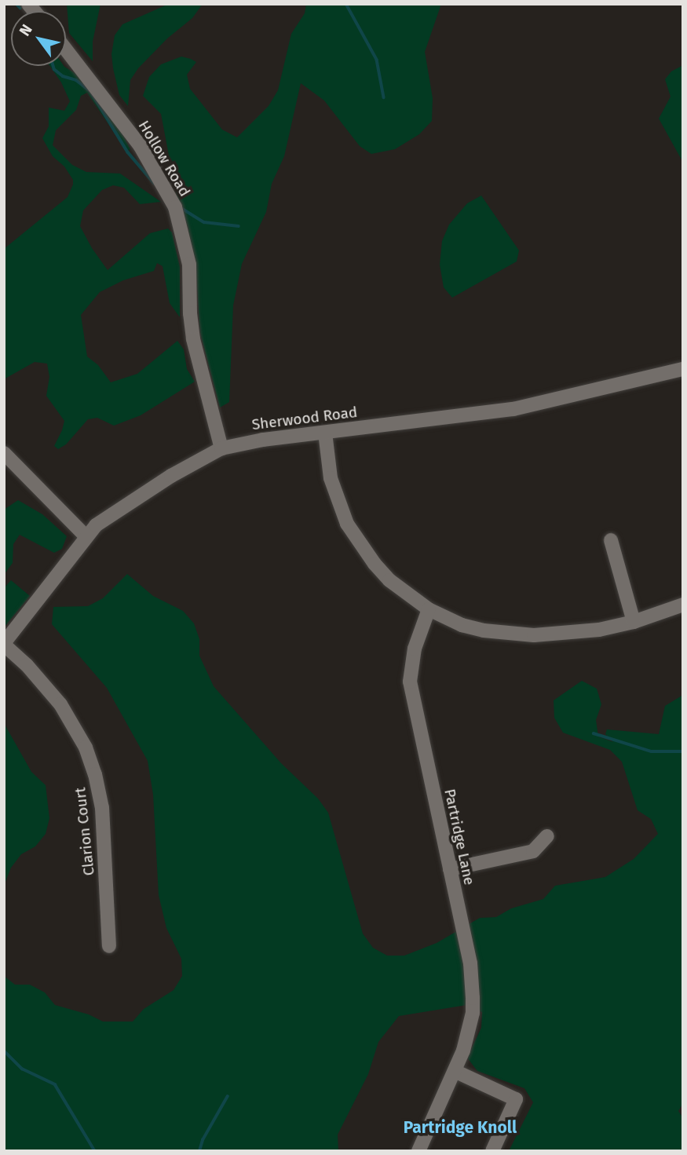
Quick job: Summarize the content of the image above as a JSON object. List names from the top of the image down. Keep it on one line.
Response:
{"streets":{"street":["Hollow Road","Sherwood Road","Clarion Court","Partridge Lane"]},"crossings":[["Hollow Road","Sherwood Road"],["Sherwood Road","Clarion Court"]],"districts":["Partridge Knoll"],"north":"top left"}
